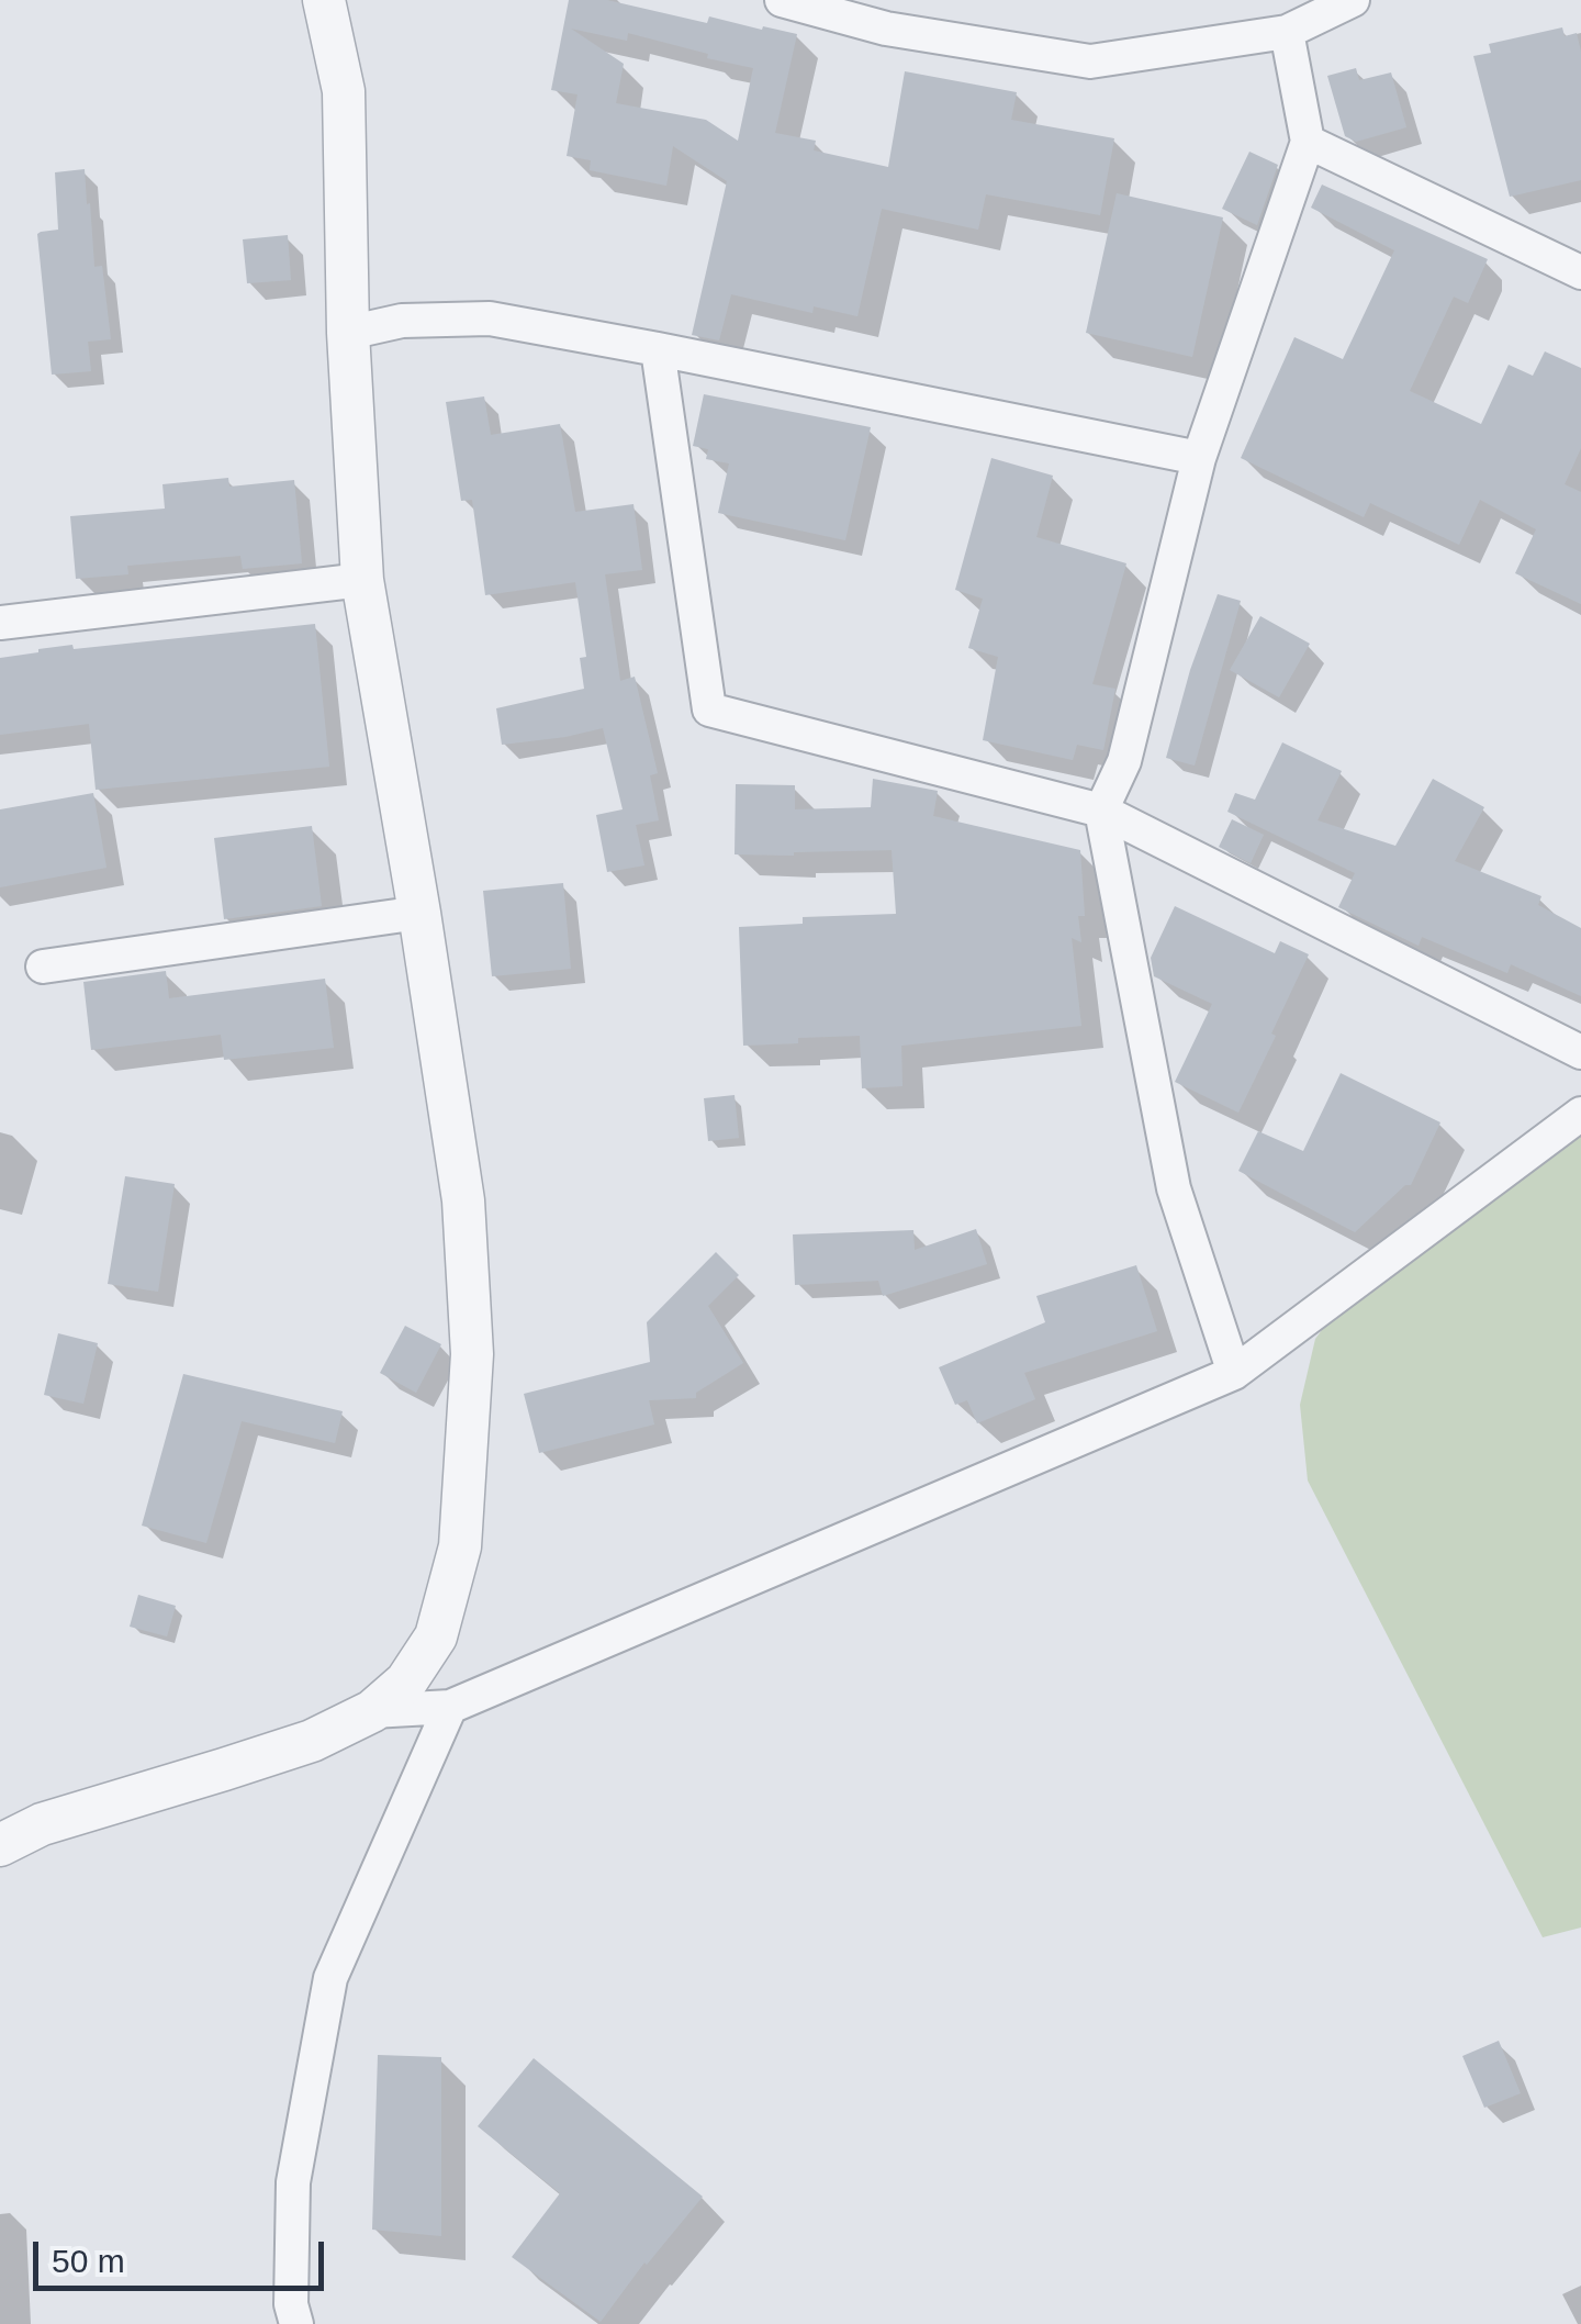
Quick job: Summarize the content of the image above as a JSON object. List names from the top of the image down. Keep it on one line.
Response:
{"scale_bar":"50 m"}
